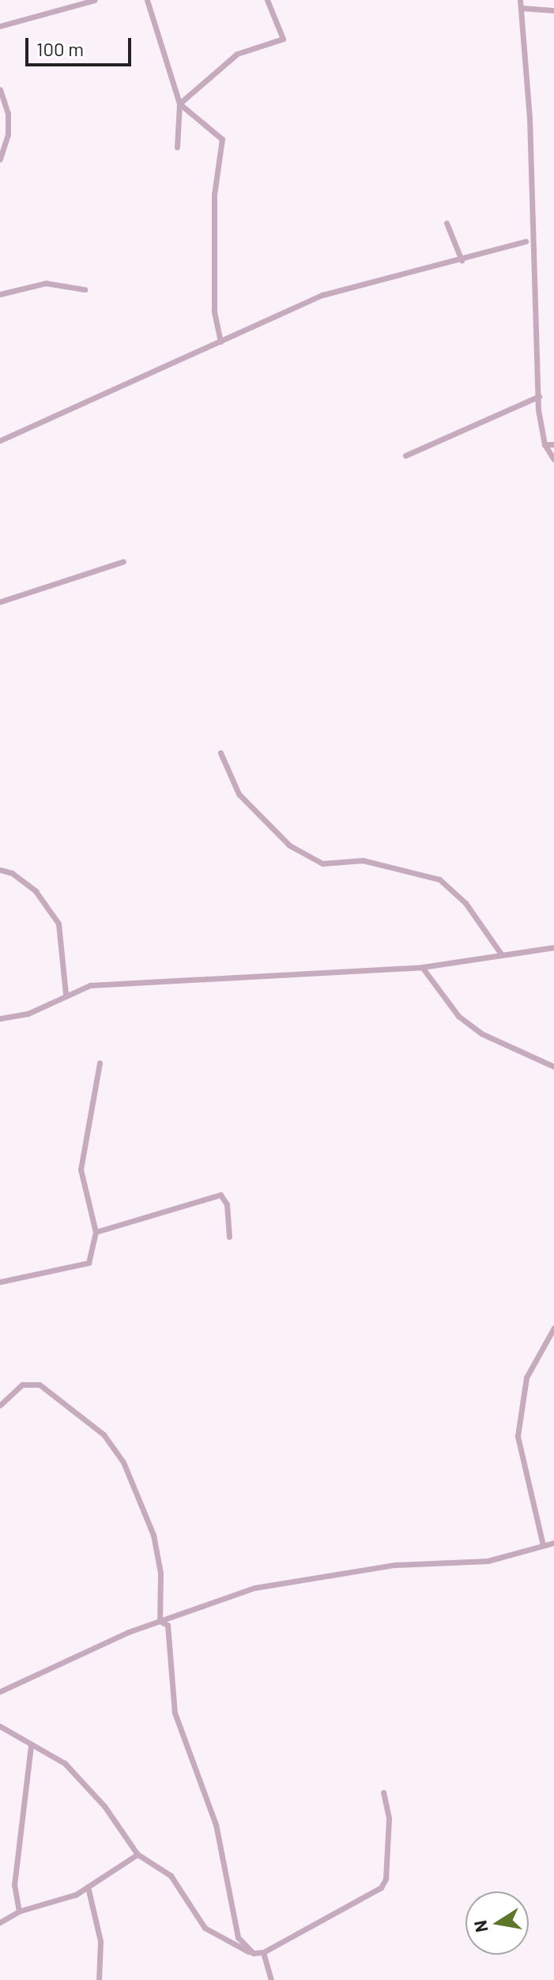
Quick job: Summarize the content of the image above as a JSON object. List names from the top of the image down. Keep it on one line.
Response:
{"scale_bar":"100 m","north":"left"}
